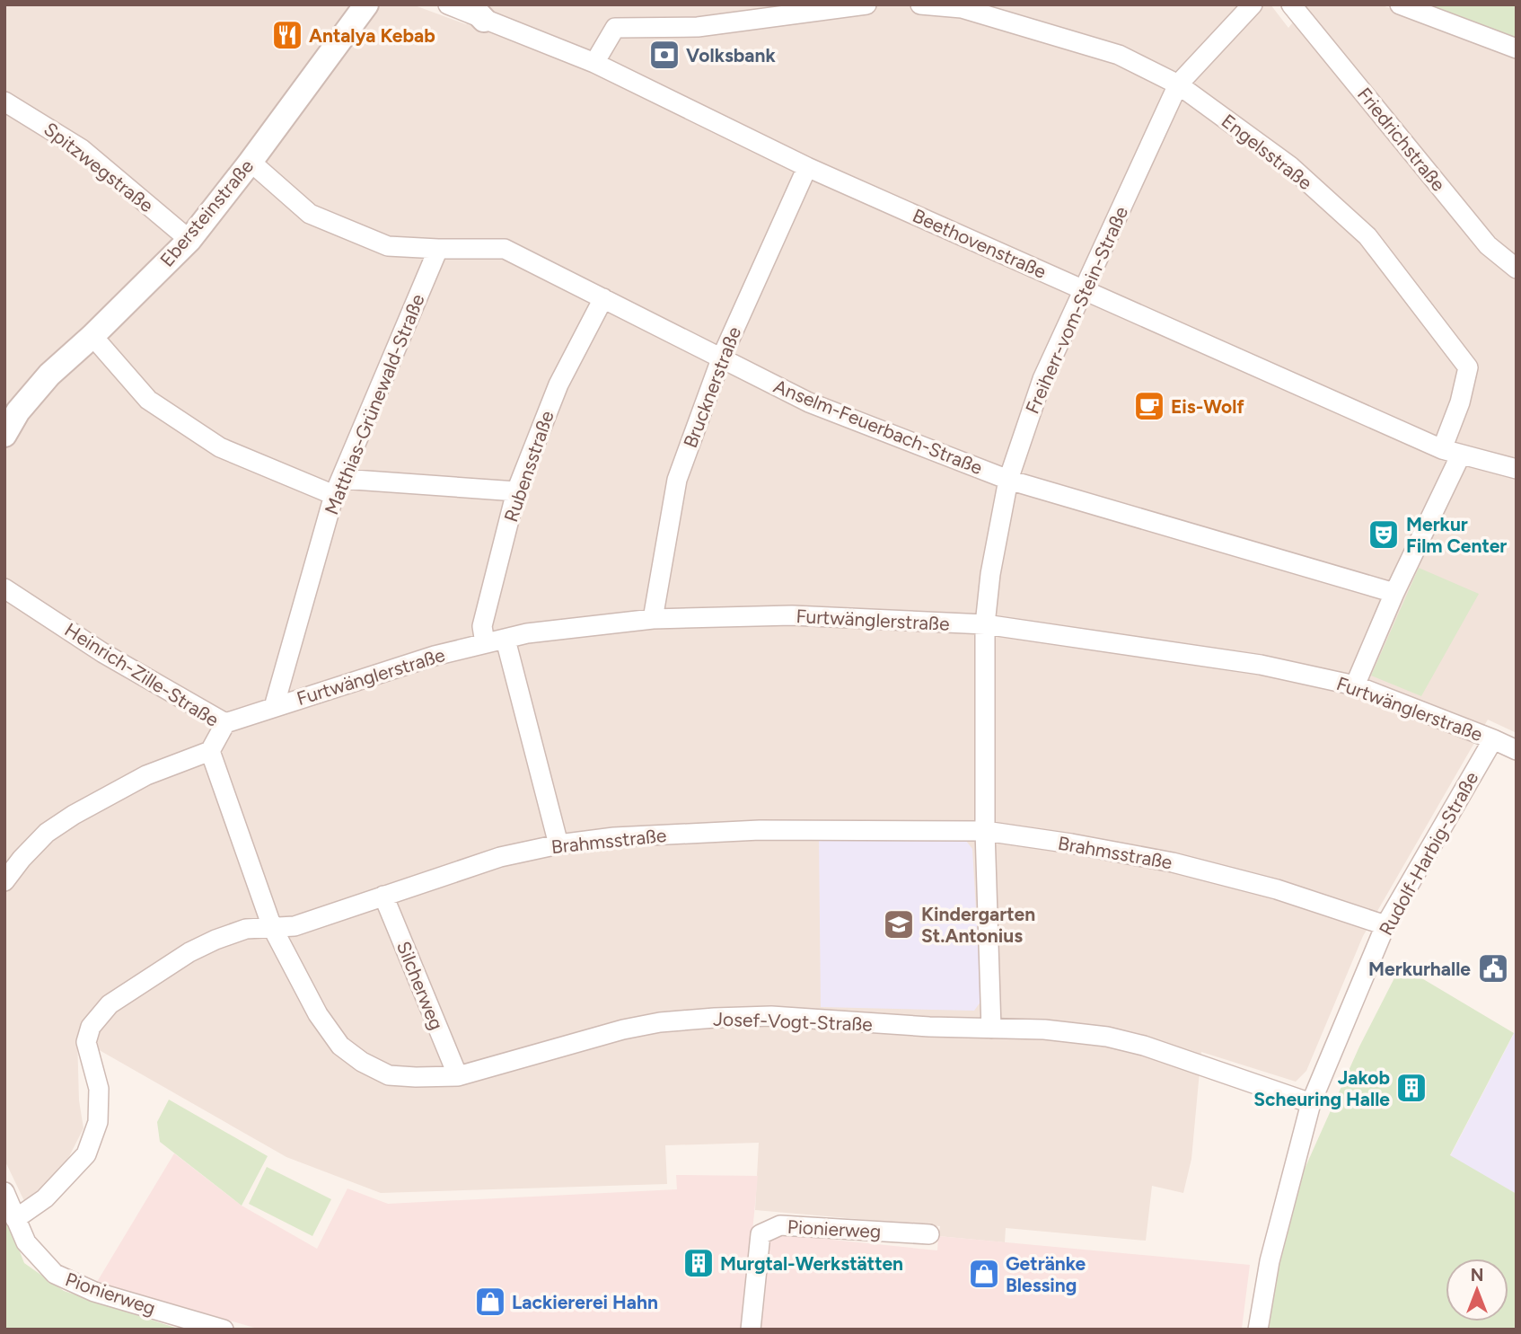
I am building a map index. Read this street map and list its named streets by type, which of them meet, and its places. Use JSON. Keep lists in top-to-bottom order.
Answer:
{
  "streets": {
    "street": [
      "Friedrichstraße",
      "Engelsstraße",
      "Spitzwegstraße",
      "Ebersteinstraße",
      "Beethovenstraße",
      "Freiherr-vom-Stein-Straße",
      "Brucknerstraße",
      "Matthias-Grünewald-Straße",
      "Anselm-Feuerbach-Straße",
      "Rubensstraße",
      "Furtwänglerstraße",
      "Heinrich-Zille-Straße",
      "Brahmsstraße",
      "Rudolf-Harbig-Straße",
      "Silcherweg",
      "Josef-Vogt-Straße",
      "Pionierweg"
    ]
  },
  "crossings": [
    ["Engelsstraße", "Beethovenstraße"],
    ["Engelsstraße", "Freiherr-vom-Stein-Straße"],
    ["Spitzwegstraße", "Ebersteinstraße"],
    ["Ebersteinstraße", "Anselm-Feuerbach-Straße"],
    ["Beethovenstraße", "Freiherr-vom-Stein-Straße"],
    ["Beethovenstraße", "Brucknerstraße"],
    ["Freiherr-vom-Stein-Straße", "Anselm-Feuerbach-Straße"],
    ["Freiherr-vom-Stein-Straße", "Furtwänglerstraße"],
    ["Freiherr-vom-Stein-Straße", "Brahmsstraße"],
    ["Freiherr-vom-Stein-Straße", "Josef-Vogt-Straße"],
    ["Brucknerstraße", "Anselm-Feuerbach-Straße"],
    ["Brucknerstraße", "Furtwänglerstraße"],
    ["Matthias-Grünewald-Straße", "Anselm-Feuerbach-Straße"],
    ["Matthias-Grünewald-Straße", "Furtwänglerstraße"],
    ["Anselm-Feuerbach-Straße", "Rubensstraße"],
    ["Rubensstraße", "Furtwänglerstraße"],
    ["Furtwänglerstraße", "Heinrich-Zille-Straße"],
    ["Furtwänglerstraße", "Rudolf-Harbig-Straße"],
    ["Heinrich-Zille-Straße", "Brahmsstraße"],
    ["Heinrich-Zille-Straße", "Josef-Vogt-Straße"],
    ["Brahmsstraße", "Rudolf-Harbig-Straße"],
    ["Brahmsstraße", "Silcherweg"],
    ["Brahmsstraße", "Josef-Vogt-Straße"],
    ["Brahmsstraße", "Pionierweg"],
    ["Rudolf-Harbig-Straße", "Josef-Vogt-Straße"],
    ["Silcherweg", "Josef-Vogt-Straße"]
  ],
  "places": {
    "restaurant": ["Antalya Kebab"],
    "bank": ["Volksbank"],
    "cafe": ["Eis-Wolf"],
    "theatre": ["Merkur Film Center"],
    "school or university": ["Kindergarten St.Antonius"],
    "public building": ["Merkurhalle"],
    "building": ["Jakob Scheuring Halle", "Murgtal-Werkstätten"],
    "shop": ["Getränke Blessing", "Lackiererei Hahn"]
  },
  "north": "top"
}
